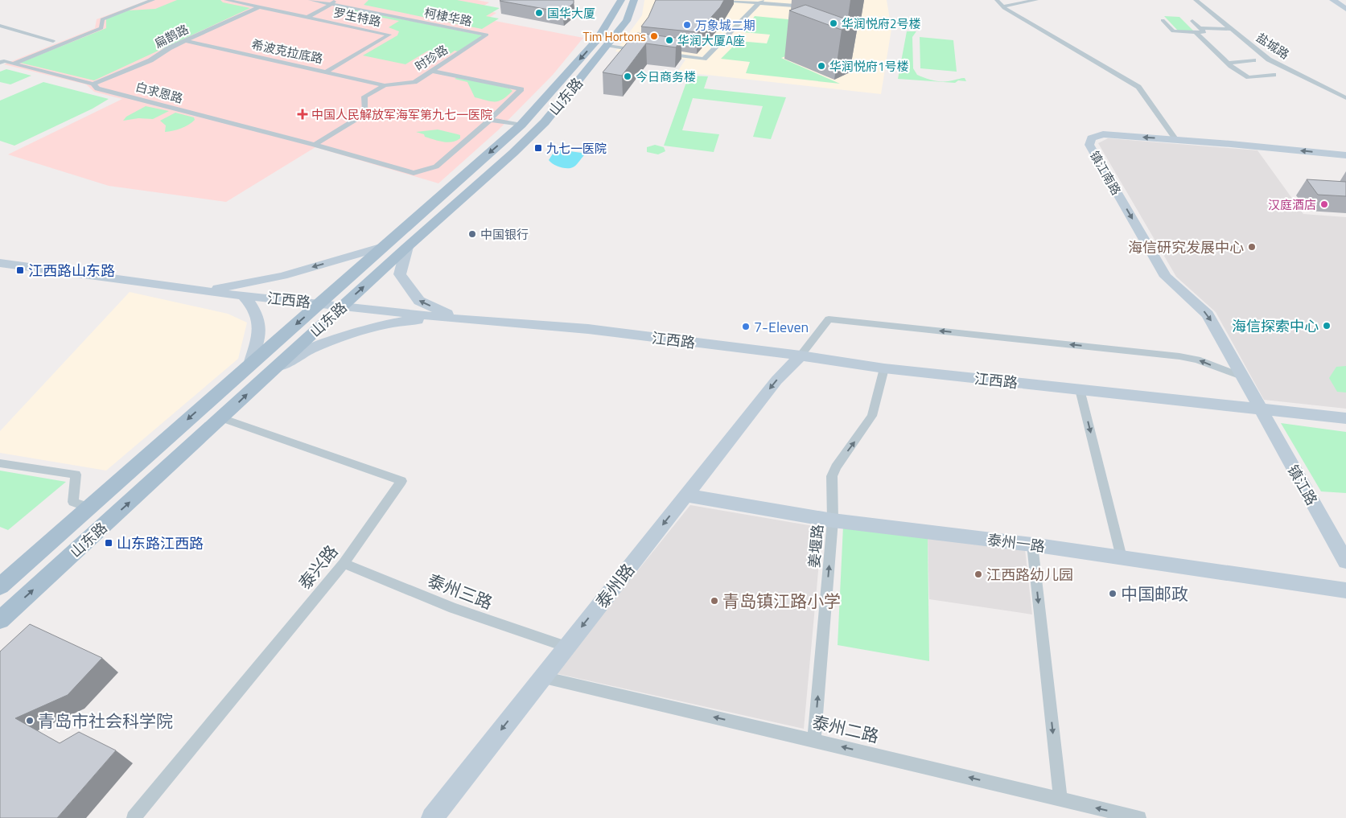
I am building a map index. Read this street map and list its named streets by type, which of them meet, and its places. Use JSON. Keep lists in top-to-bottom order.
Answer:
{
  "streets": {
    "main road": [
      "山东路",
      "镇江南路",
      "江西路",
      "镇江路",
      "泰州一路",
      "泰州路"
    ],
    "street": [
      "罗生特路",
      "柯棣华路",
      "扁鹊路",
      "盐城路",
      "希波克拉底路",
      "时珍路",
      "白求恩路",
      "姜堰路",
      "泰兴路",
      "泰州三路",
      "泰州二路"
    ]
  },
  "crossings": [
    ["罗生特路", "扁鹊路"],
    ["罗生特路", "希波克拉底路"],
    ["柯棣华路", "时珍路"],
    ["扁鹊路", "希波克拉底路"],
    ["扁鹊路", "白求恩路"],
    ["希波克拉底路", "时珍路"],
    ["时珍路", "白求恩路"],
    ["山东路", "江西路"],
    ["山东路", "泰兴路"],
    ["镇江南路", "江西路"],
    ["镇江南路", "镇江路"],
    ["江西路", "镇江路"],
    ["江西路", "姜堰路"],
    ["江西路", "泰州路"],
    ["泰州一路", "姜堰路"],
    ["泰州一路", "泰州路"],
    ["姜堰路", "泰州二路"],
    ["泰兴路", "泰州三路"],
    ["泰州路", "泰州三路"],
    ["泰州路", "泰州二路"]
  ],
  "one_way": ["姜堰路", "泰州路", "泰州二路"],
  "places": {
    "other": [
      "国华大厦",
      "华润悦府2号楼",
      "万象城二期",
      "Tim Hortons",
      "华润大厦A座",
      "华润悦府1号楼",
      "今日商务楼",
      "汉庭酒店",
      "中国银行",
      "海信研究发展中心",
      "海信探索中心",
      "7-Eleven",
      "江西路幼儿园",
      "中国邮政",
      "青岛镇江路小学",
      "青岛市社会科学院"
    ],
    "health": ["中国人民解放军海军第九七一医院"],
    "transit": ["九七一医院", "江西路山东路", "山东路江西路"]
  }
}
